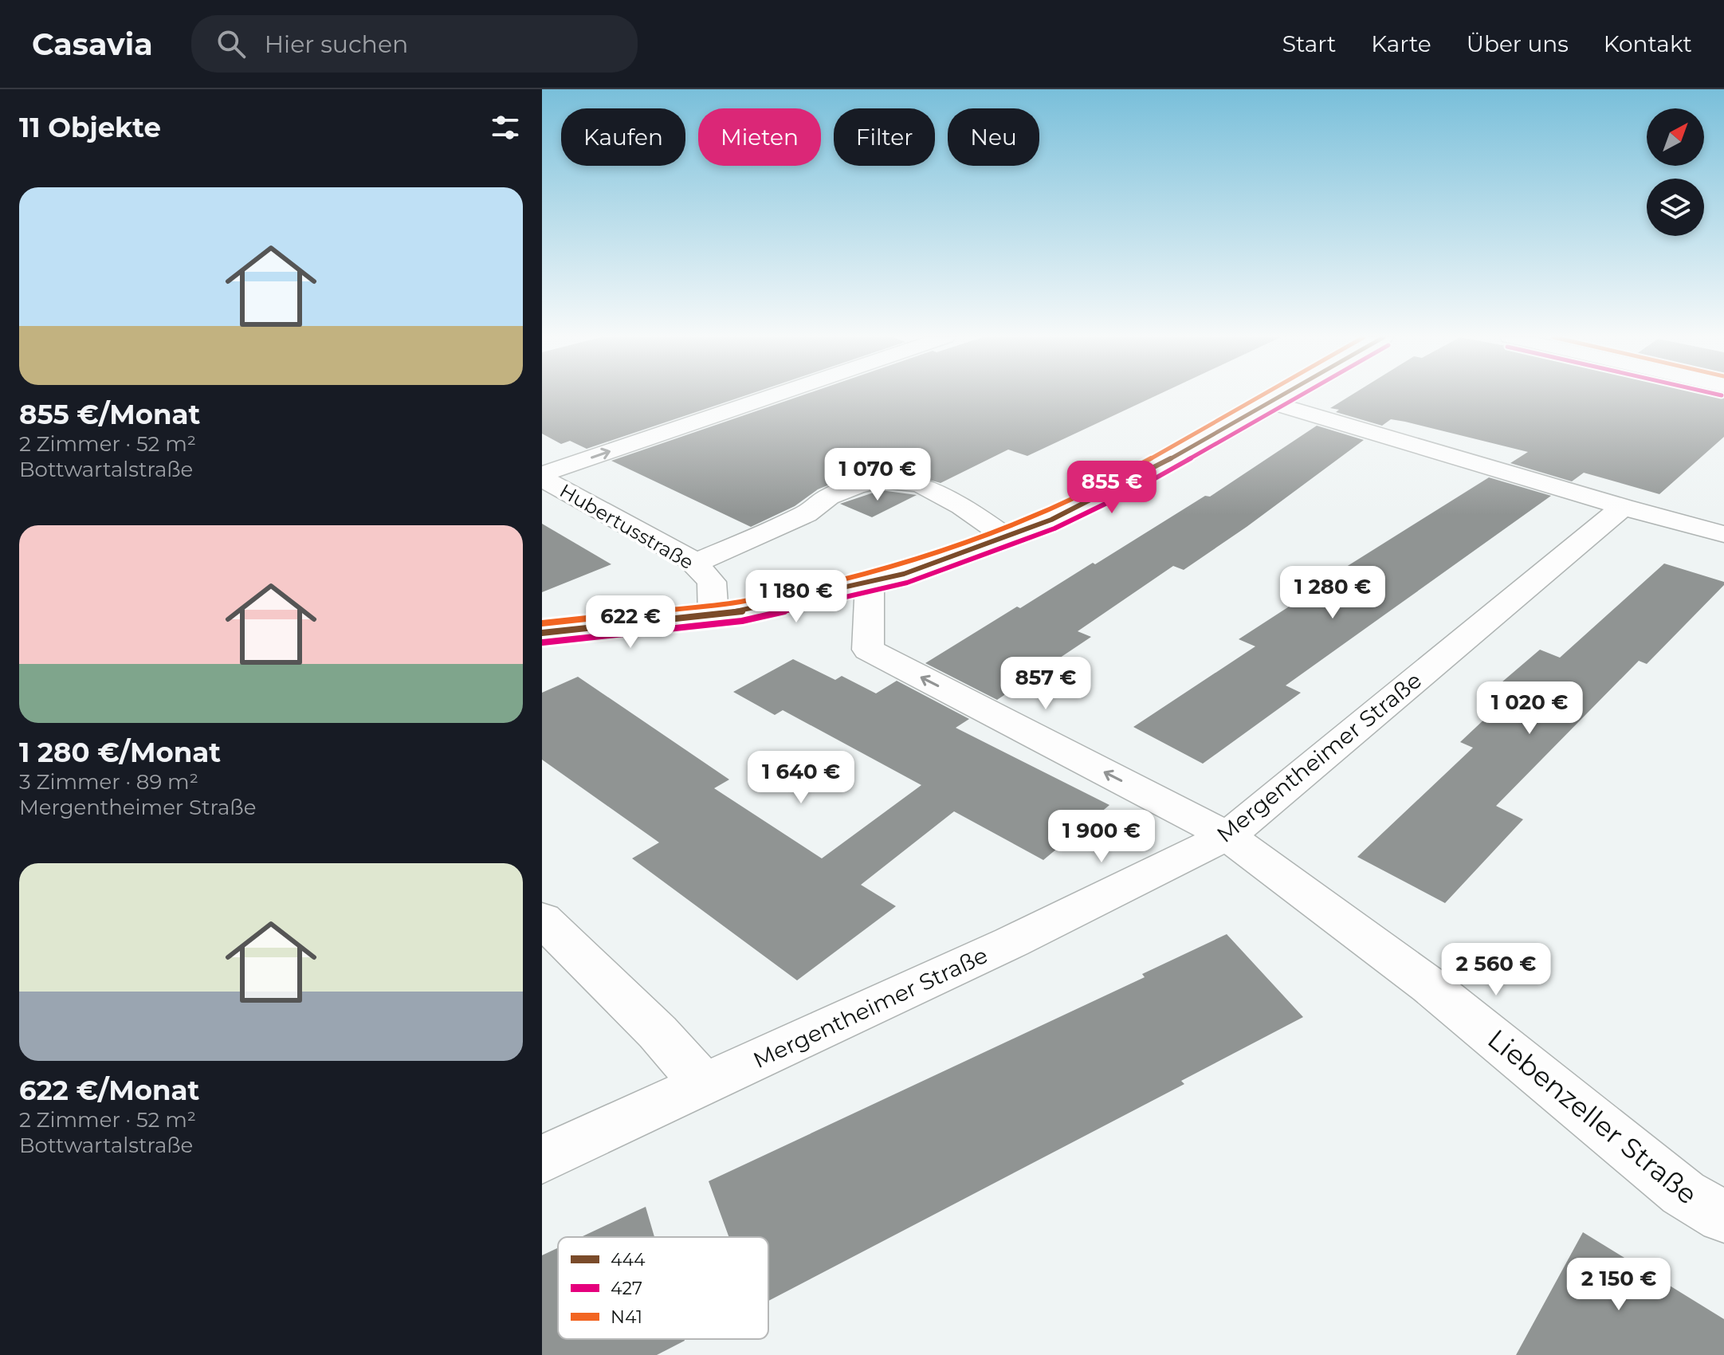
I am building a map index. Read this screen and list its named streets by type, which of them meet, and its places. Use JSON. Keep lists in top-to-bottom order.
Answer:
{
  "streets": {
    "street": ["Hubertusstraße", "Mergentheimer Straße", "Liebenzeller Straße"]
  },
  "crossings": [
    ["Mergentheimer Straße", "Liebenzeller Straße"]
  ],
  "one_way": ["Liebenzeller Straße"],
  "lines": ["transit line 444", "transit line 427", "transit line N41"],
  "legend": ["444", "427", "N41"],
  "north": "top right",
  "page": {
    "header": "Casavia",
    "search": "Hier suchen",
    "nav": [
      "Start",
      "Karte",
      "Über uns",
      "Kontakt"
    ],
    "heading": "11 Objekte",
    "chip": [
      "Kaufen",
      "Mieten",
      "Filter",
      "Neu"
    ],
    "list": [
      {
        "name": "855 €/Monat",
        "note": "2 Zimmer · 52 m² · Bottwartalstraße"
      },
      {
        "name": "1 280 €/Monat",
        "note": "3 Zimmer · 89 m² · Mergentheimer Straße"
      },
      {
        "name": "622 €/Monat",
        "note": "2 Zimmer · 52 m² · Bottwartalstraße"
      }
    ],
    "price": [
      "1 070 €",
      "855 €",
      "1 280 €",
      "1 180 €",
      "622 €",
      "857 €",
      "1 020 €",
      "1 640 €",
      "1 900 €",
      "2 560 €",
      "2 150 €"
    ]
  }
}
